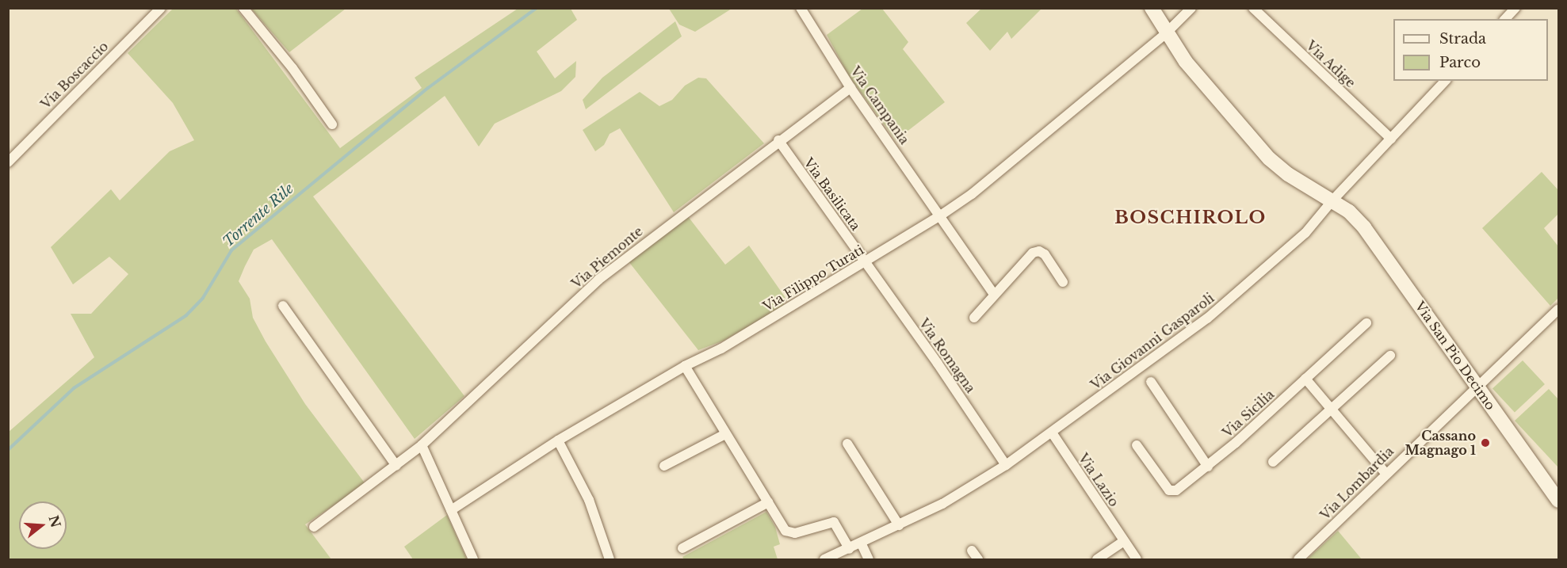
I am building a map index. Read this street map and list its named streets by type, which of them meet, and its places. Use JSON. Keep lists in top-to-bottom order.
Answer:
{
  "streets": {
    "street": [
      "Via Adige",
      "Via Boscaccio",
      "Via Campania",
      "Via Basilicata",
      "Via Piemonte",
      "Via Filippo Turati",
      "Via Giovanni Gasparoli",
      "Via Romagna",
      "Via San Pio Decimo",
      "Via Sicilia",
      "Via Lazio",
      "Via Lombardia"
    ]
  },
  "crossings": [
    ["Via Adige", "Via Giovanni Gasparoli"],
    ["Via Campania", "Via Piemonte"],
    ["Via Campania", "Via Filippo Turati"],
    ["Via Basilicata", "Via Piemonte"],
    ["Via Basilicata", "Via Filippo Turati"],
    ["Via Basilicata", "Via Romagna"],
    ["Via Filippo Turati", "Via Romagna"],
    ["Via Filippo Turati", "Via San Pio Decimo"],
    ["Via Giovanni Gasparoli", "Via Romagna"],
    ["Via Giovanni Gasparoli", "Via San Pio Decimo"],
    ["Via Giovanni Gasparoli", "Via Lazio"],
    ["Via San Pio Decimo", "Via Lombardia"]
  ],
  "districts": ["BOSCHIROLO"],
  "water": ["Torrente Rile"],
  "places": ["Cassano Magnago 1"],
  "legend": ["Strada", "Parco"],
  "north": "right"
}
